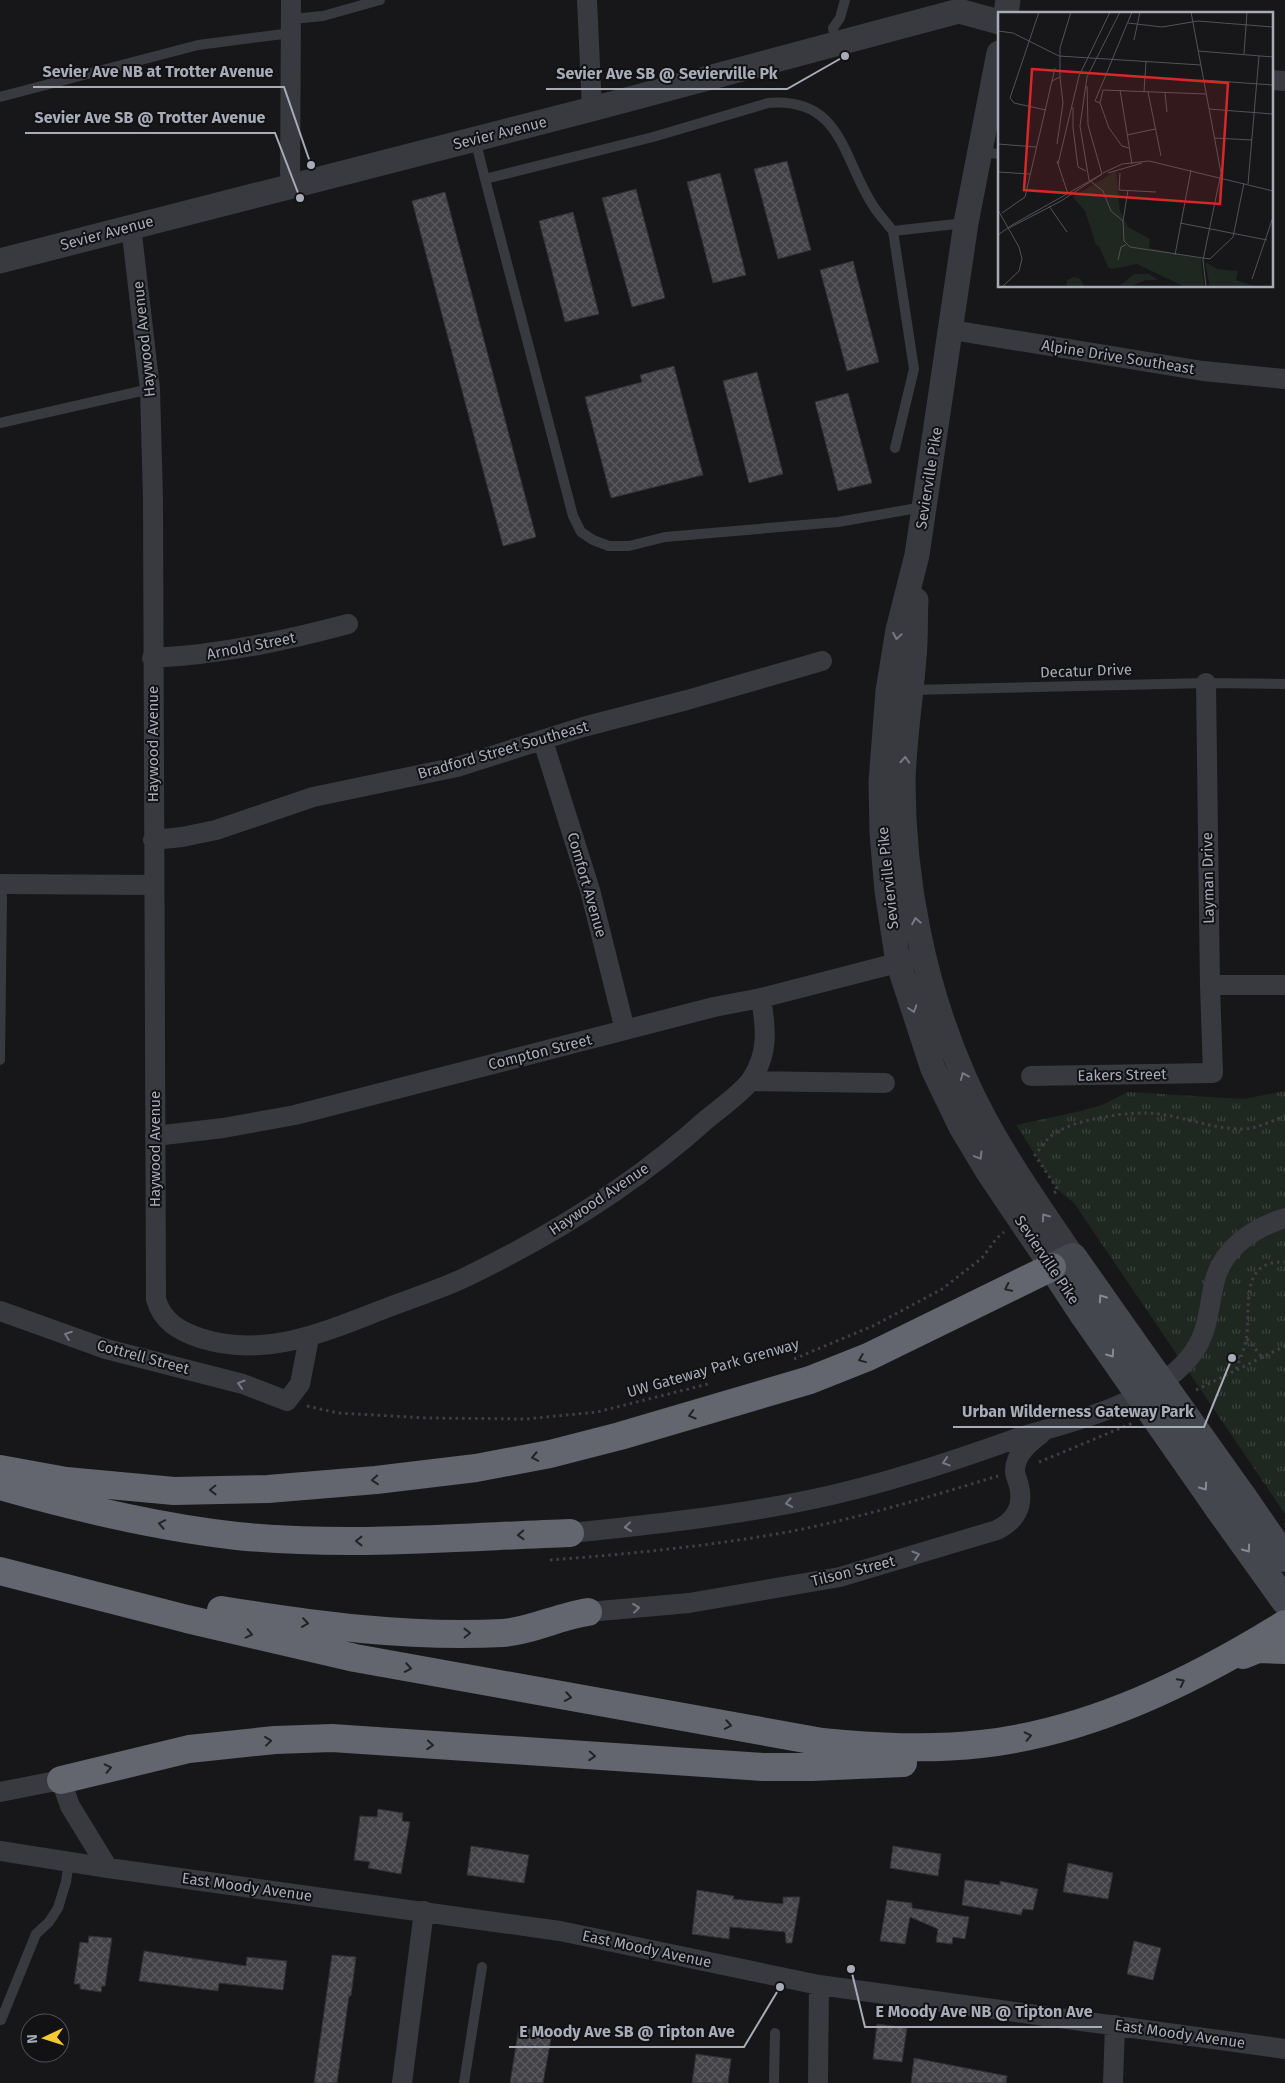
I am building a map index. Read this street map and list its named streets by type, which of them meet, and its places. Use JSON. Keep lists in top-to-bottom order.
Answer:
{
  "streets": {
    "main road": ["Sevierville Pike"],
    "street": [
      "Sevier Avenue",
      "Haywood Avenue",
      "Alpine Drive Southeast",
      "Arnold Street",
      "Bradford Street Southeast",
      "Layman Drive",
      "Comfort Avenue",
      "Compton Street",
      "Eakers Street",
      "Cottrell Street",
      "Tilson Street",
      "East Moody Avenue"
    ],
    "lane": ["Decatur Drive"],
    "path": ["UW Gateway Park Grenway"]
  },
  "crossings": [
    ["Sevier Avenue", "Haywood Avenue"],
    ["Haywood Avenue", "Arnold Street"],
    ["Haywood Avenue", "Bradford Street Southeast"],
    ["Haywood Avenue", "Compton Street"],
    ["Alpine Drive Southeast", "Sevierville Pike"],
    ["Sevierville Pike", "Decatur Drive"],
    ["Sevierville Pike", "Compton Street"],
    ["Sevierville Pike", "UW Gateway Park Grenway"],
    ["Decatur Drive", "Layman Drive"],
    ["Bradford Street Southeast", "Comfort Avenue"],
    ["Layman Drive", "Eakers Street"],
    ["Comfort Avenue", "Compton Street"],
    ["Cottrell Street", "UW Gateway Park Grenway"]
  ],
  "one_way": ["Cottrell Street"],
  "places": [
    "Sevier Ave SB @ Sevierville Pk",
    "Sevier Ave NB at Trotter Avenue",
    "Sevier Ave SB @ Trotter Avenue",
    "Urban Wilderness Gateway Park",
    "E Moody Ave NB @ Tipton Ave",
    "E Moody Ave SB @ Tipton Ave"
  ],
  "north": "left"
}
